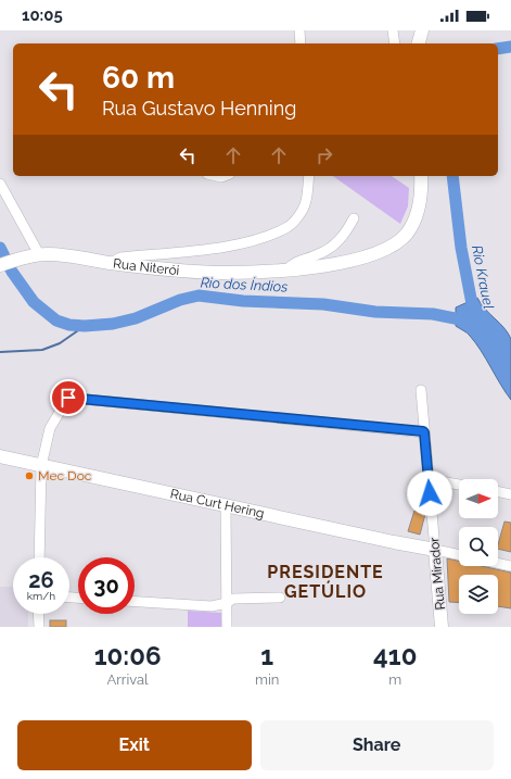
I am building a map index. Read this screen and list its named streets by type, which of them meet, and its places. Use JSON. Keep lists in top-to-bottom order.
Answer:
{
  "streets": {
    "main road": ["Rua Niterói", "Rua Curt Hering", "Rua Mirador"]
  },
  "crossings": [
    ["Rua Curt Hering", "Rua Mirador"]
  ],
  "districts": ["PRESIDENTE GETÚLIO"],
  "water": ["Rio Krauel", "Rio dos Índios"],
  "places": ["Mec Doc"],
  "north": "right",
  "page": {
    "status": "10:05",
    "turn": ["60 m", "Rua Gustavo Henning"],
    "speed": "26 km/h",
    "limit": "30",
    "eta": [
      "10:06",
      "Arrival",
      "1",
      "min",
      "410",
      "m"
    ],
    "buttons": ["Exit", "Share"]
  }
}
